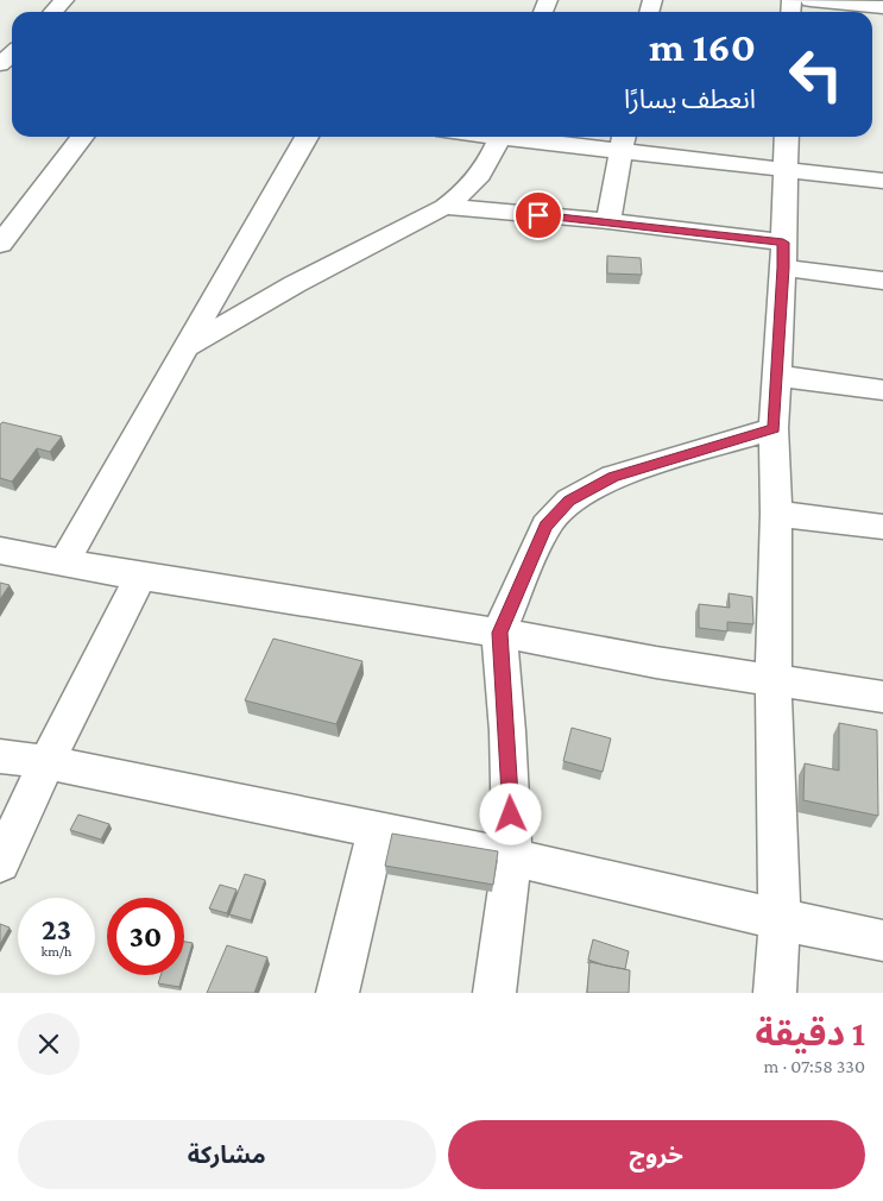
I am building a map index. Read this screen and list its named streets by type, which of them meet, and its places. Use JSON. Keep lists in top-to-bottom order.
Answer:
{
  "page": {
    "turn": ["160 m", "انعطف يسارًا"],
    "speed": "23 km/h",
    "limit": "30",
    "heading": ["1 دقيقة", "330 m · 07:58"],
    "buttons": ["خروج", "مشاركة"]
  }
}
